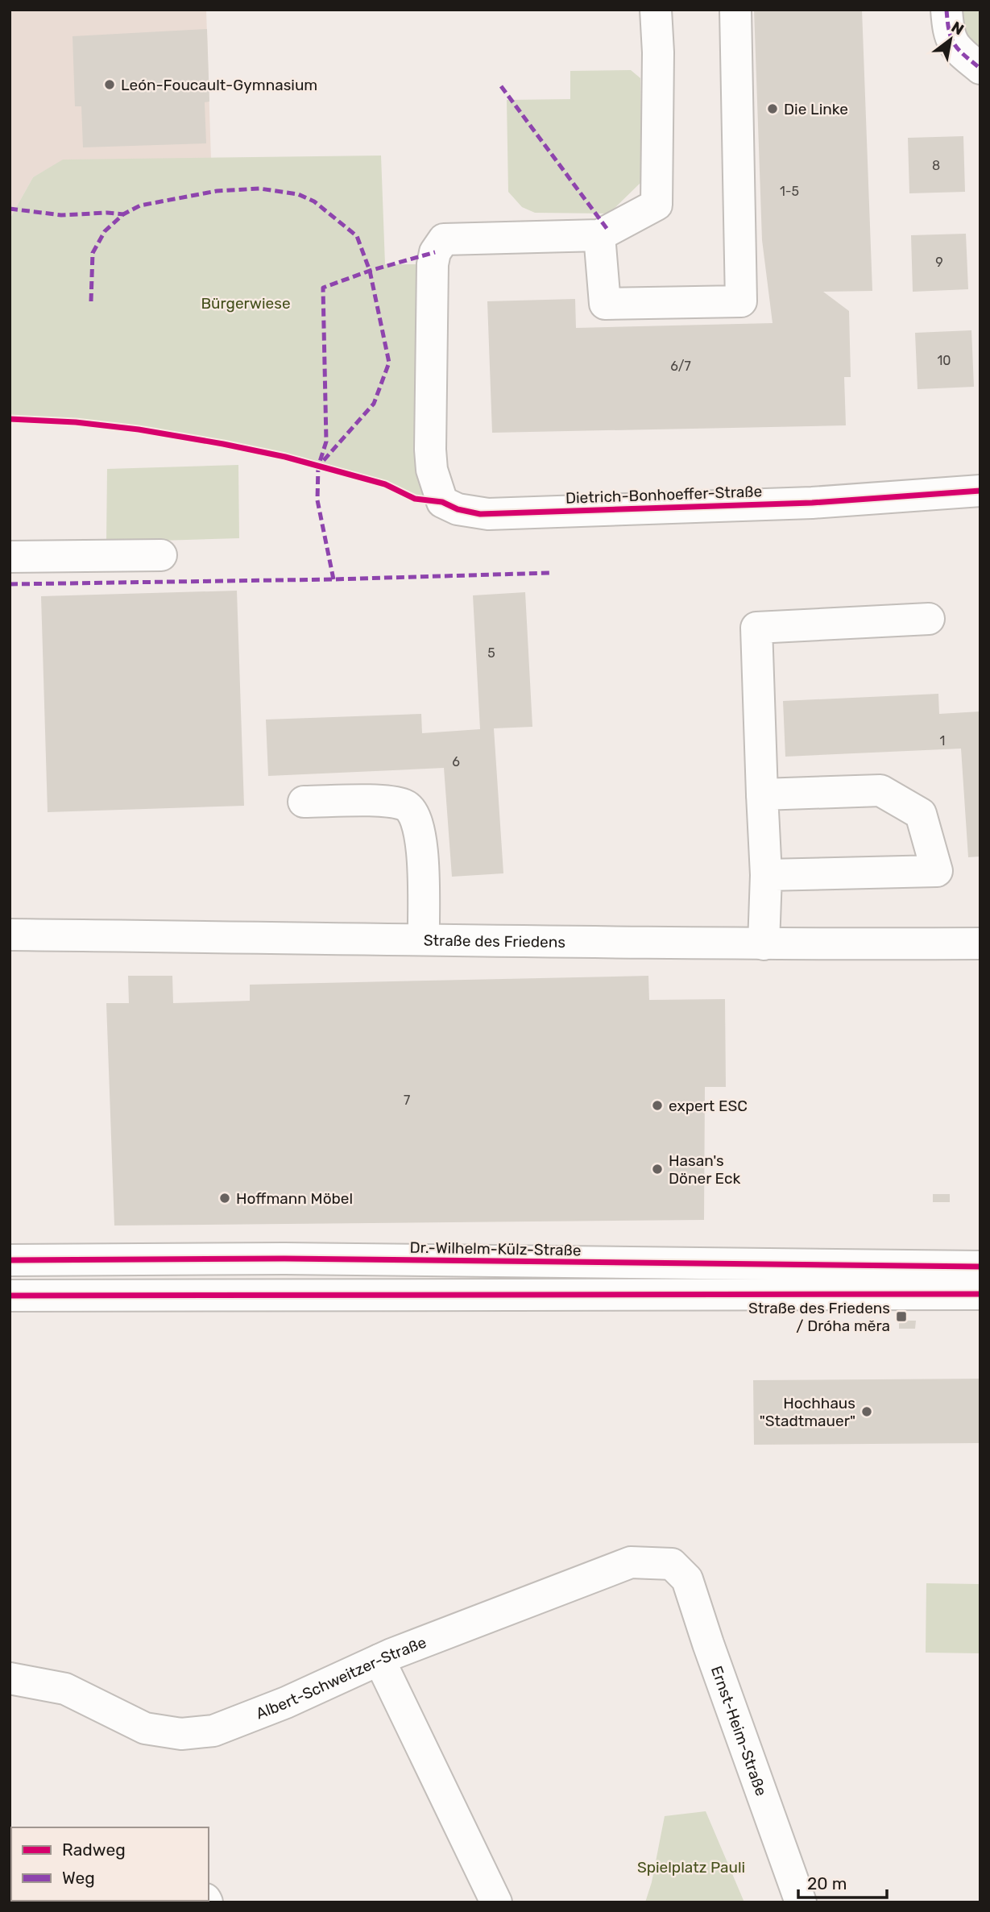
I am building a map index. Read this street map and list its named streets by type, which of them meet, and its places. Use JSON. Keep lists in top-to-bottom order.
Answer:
{
  "streets": {
    "street": [
      "Dietrich-Bonhoeffer-Straße",
      "Straße des Friedens",
      "Dr.-Wilhelm-Külz-Straße",
      "Albert-Schweitzer-Straße",
      "Ernst-Heim-Straße"
    ]
  },
  "crossings": [
    ["Albert-Schweitzer-Straße", "Ernst-Heim-Straße"]
  ],
  "parks": ["Bürgerwiese", "Spielplatz Pauli"],
  "places": {
    "other": [
      "León-Foucault-Gymnasium",
      "Die Linke",
      "expert ESC",
      "Hasan's Döner Eck",
      "Hoffmann Möbel",
      "Hochhaus \"Stadtmauer\""
    ],
    "transit": ["Straße des Friedens / Dróha měra"]
  },
  "house_numbers": [
    "8",
    "1-5",
    "9",
    "10",
    "6/7",
    "5",
    "1",
    "6",
    "7"
  ],
  "legend": ["Radweg", "Weg"],
  "scale_bar": "20 m",
  "north": "top right"
}
